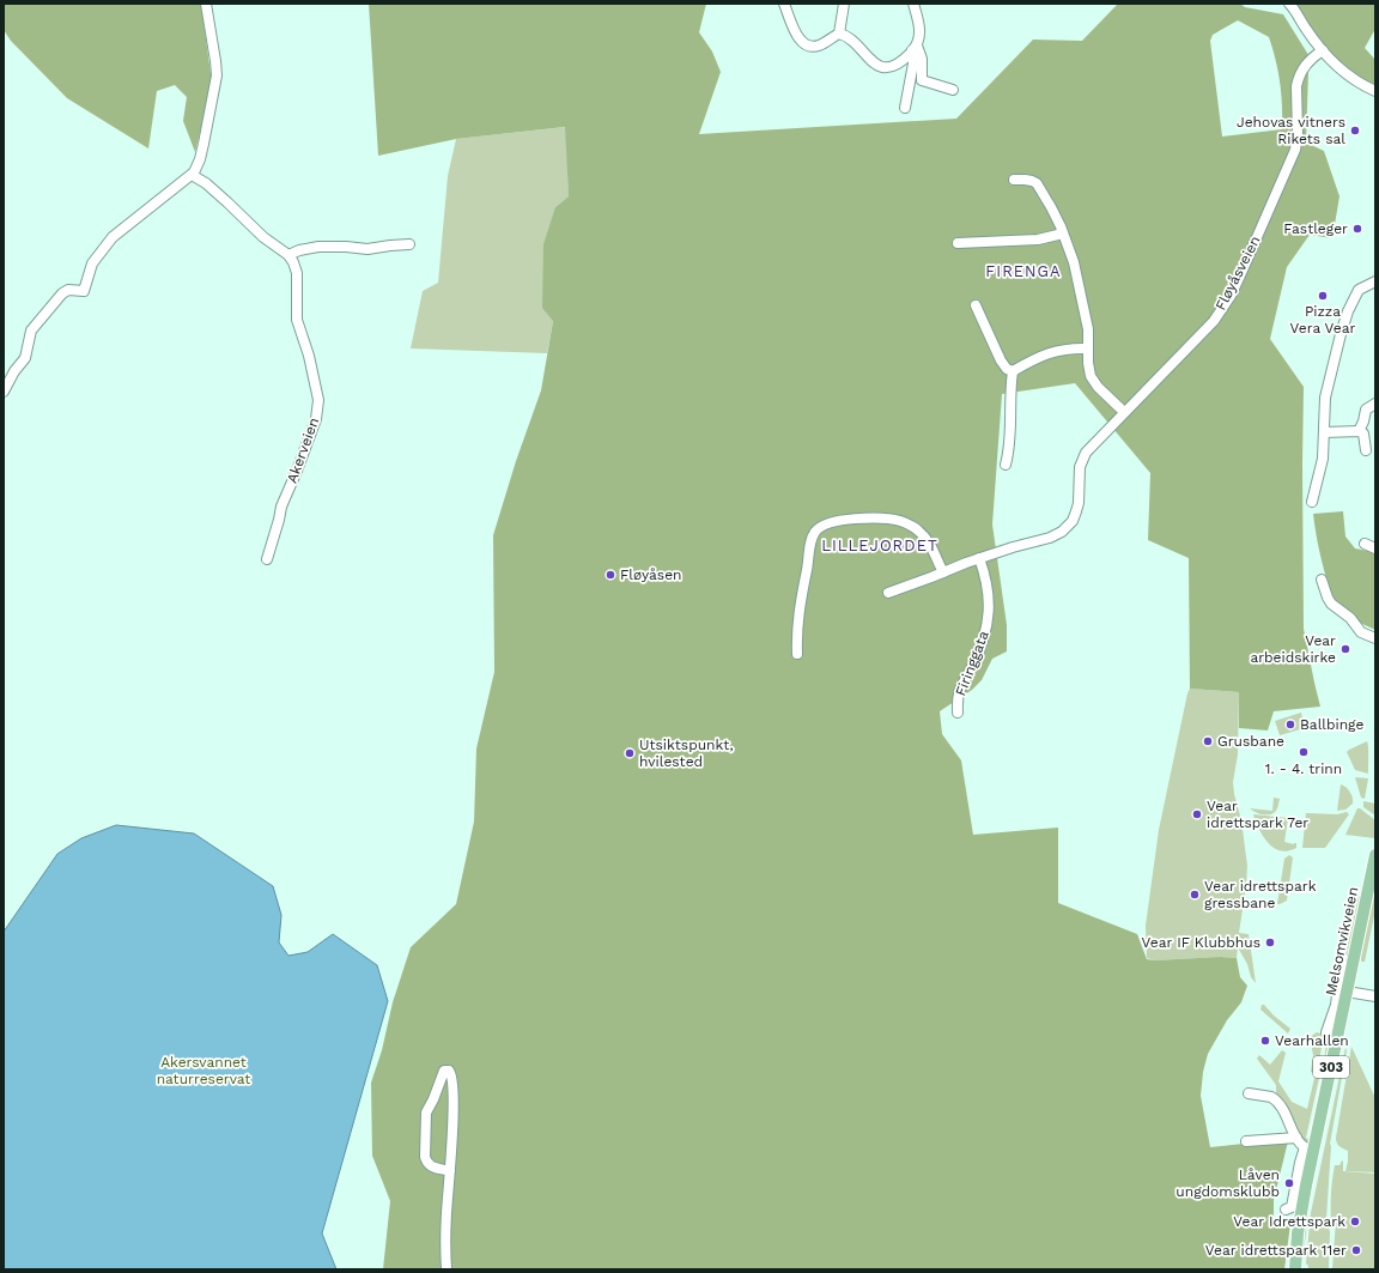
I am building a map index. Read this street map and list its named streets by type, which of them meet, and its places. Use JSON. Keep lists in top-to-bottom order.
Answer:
{
  "streets": {
    "main road": ["Melsomvikveien", "303"],
    "street": ["Fløyåsveien", "Akerveien", "Firinggata"]
  },
  "crossings": [
    ["Fløyåsveien", "Firinggata"]
  ],
  "districts": ["FIRENGA", "LILLEJORDET"],
  "parks": ["Akersvannet naturreservat"],
  "places": [
    "Jehovas vitners Rikets sal",
    "Fastleger",
    "Pizza Vera Vear",
    "Fløyåsen",
    "Vear arbeidskirke",
    "Ballbinge",
    "Grusbane",
    "1. - 4. trinn",
    "Utsiktspunkt, hvilested",
    "Vear idrettspark 7er",
    "Vear idrettspark gressbane",
    "Vear IF Klubbhus",
    "Vearhallen",
    "Låven ungdomsklubb",
    "Vear Idrettspark",
    "Vear idrettspark 11er"
  ]
}
